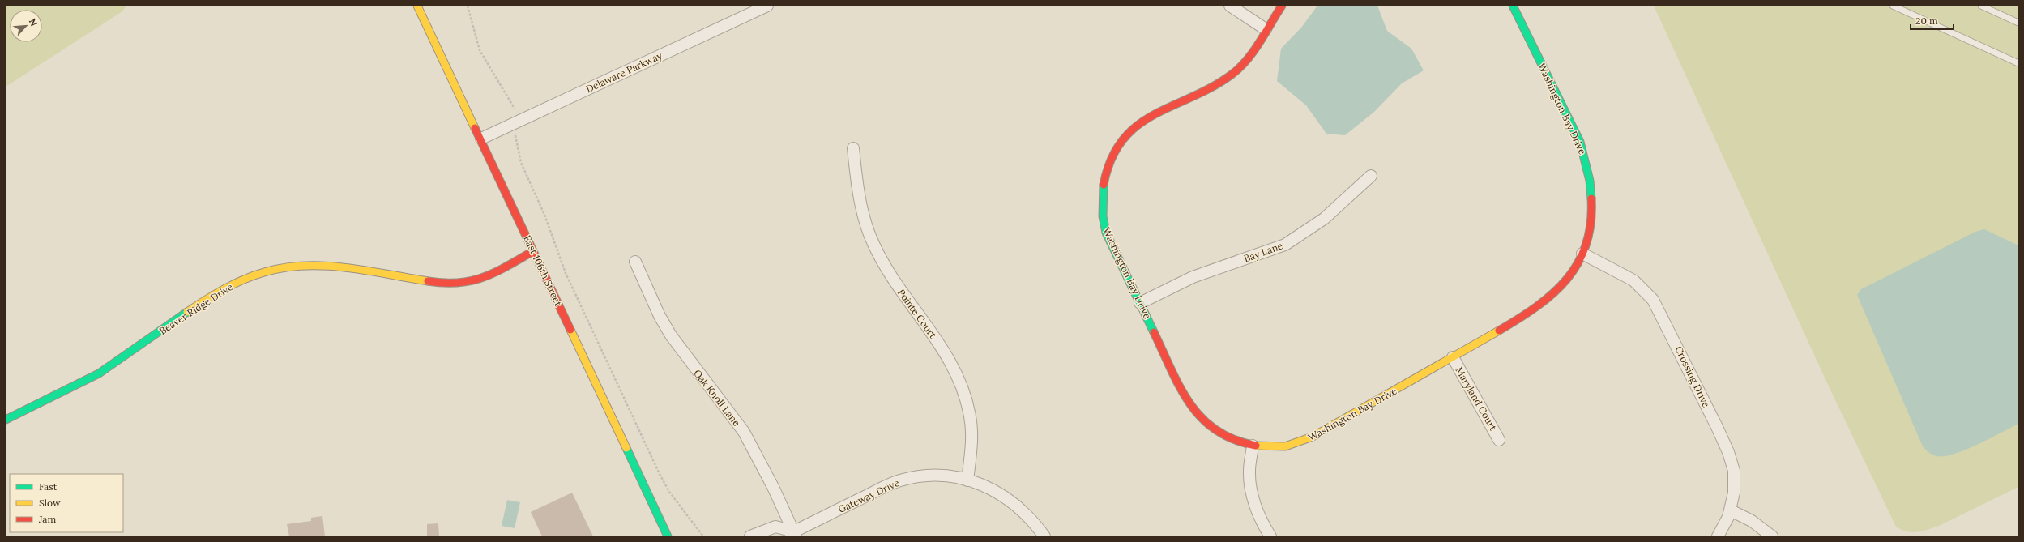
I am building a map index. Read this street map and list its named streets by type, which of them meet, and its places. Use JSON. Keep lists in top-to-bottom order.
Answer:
{
  "streets": {
    "street": [
      "Delaware Parkway",
      "Washington Bay Drive",
      "Bay Lane",
      "East 106th Street",
      "Beaver Ridge Drive",
      "Pointe Court",
      "Crossing Drive",
      "Oak Knoll Lane",
      "Maryland Court",
      "Gateway Drive"
    ]
  },
  "crossings": [
    ["Delaware Parkway", "East 106th Street"],
    ["Washington Bay Drive", "Bay Lane"],
    ["Washington Bay Drive", "Crossing Drive"],
    ["Washington Bay Drive", "Maryland Court"],
    ["East 106th Street", "Beaver Ridge Drive"],
    ["Pointe Court", "Gateway Drive"],
    ["Oak Knoll Lane", "Gateway Drive"]
  ],
  "legend": ["Fast", "Slow", "Jam"],
  "scale_bar": "20 m",
  "north": "top right"
}
